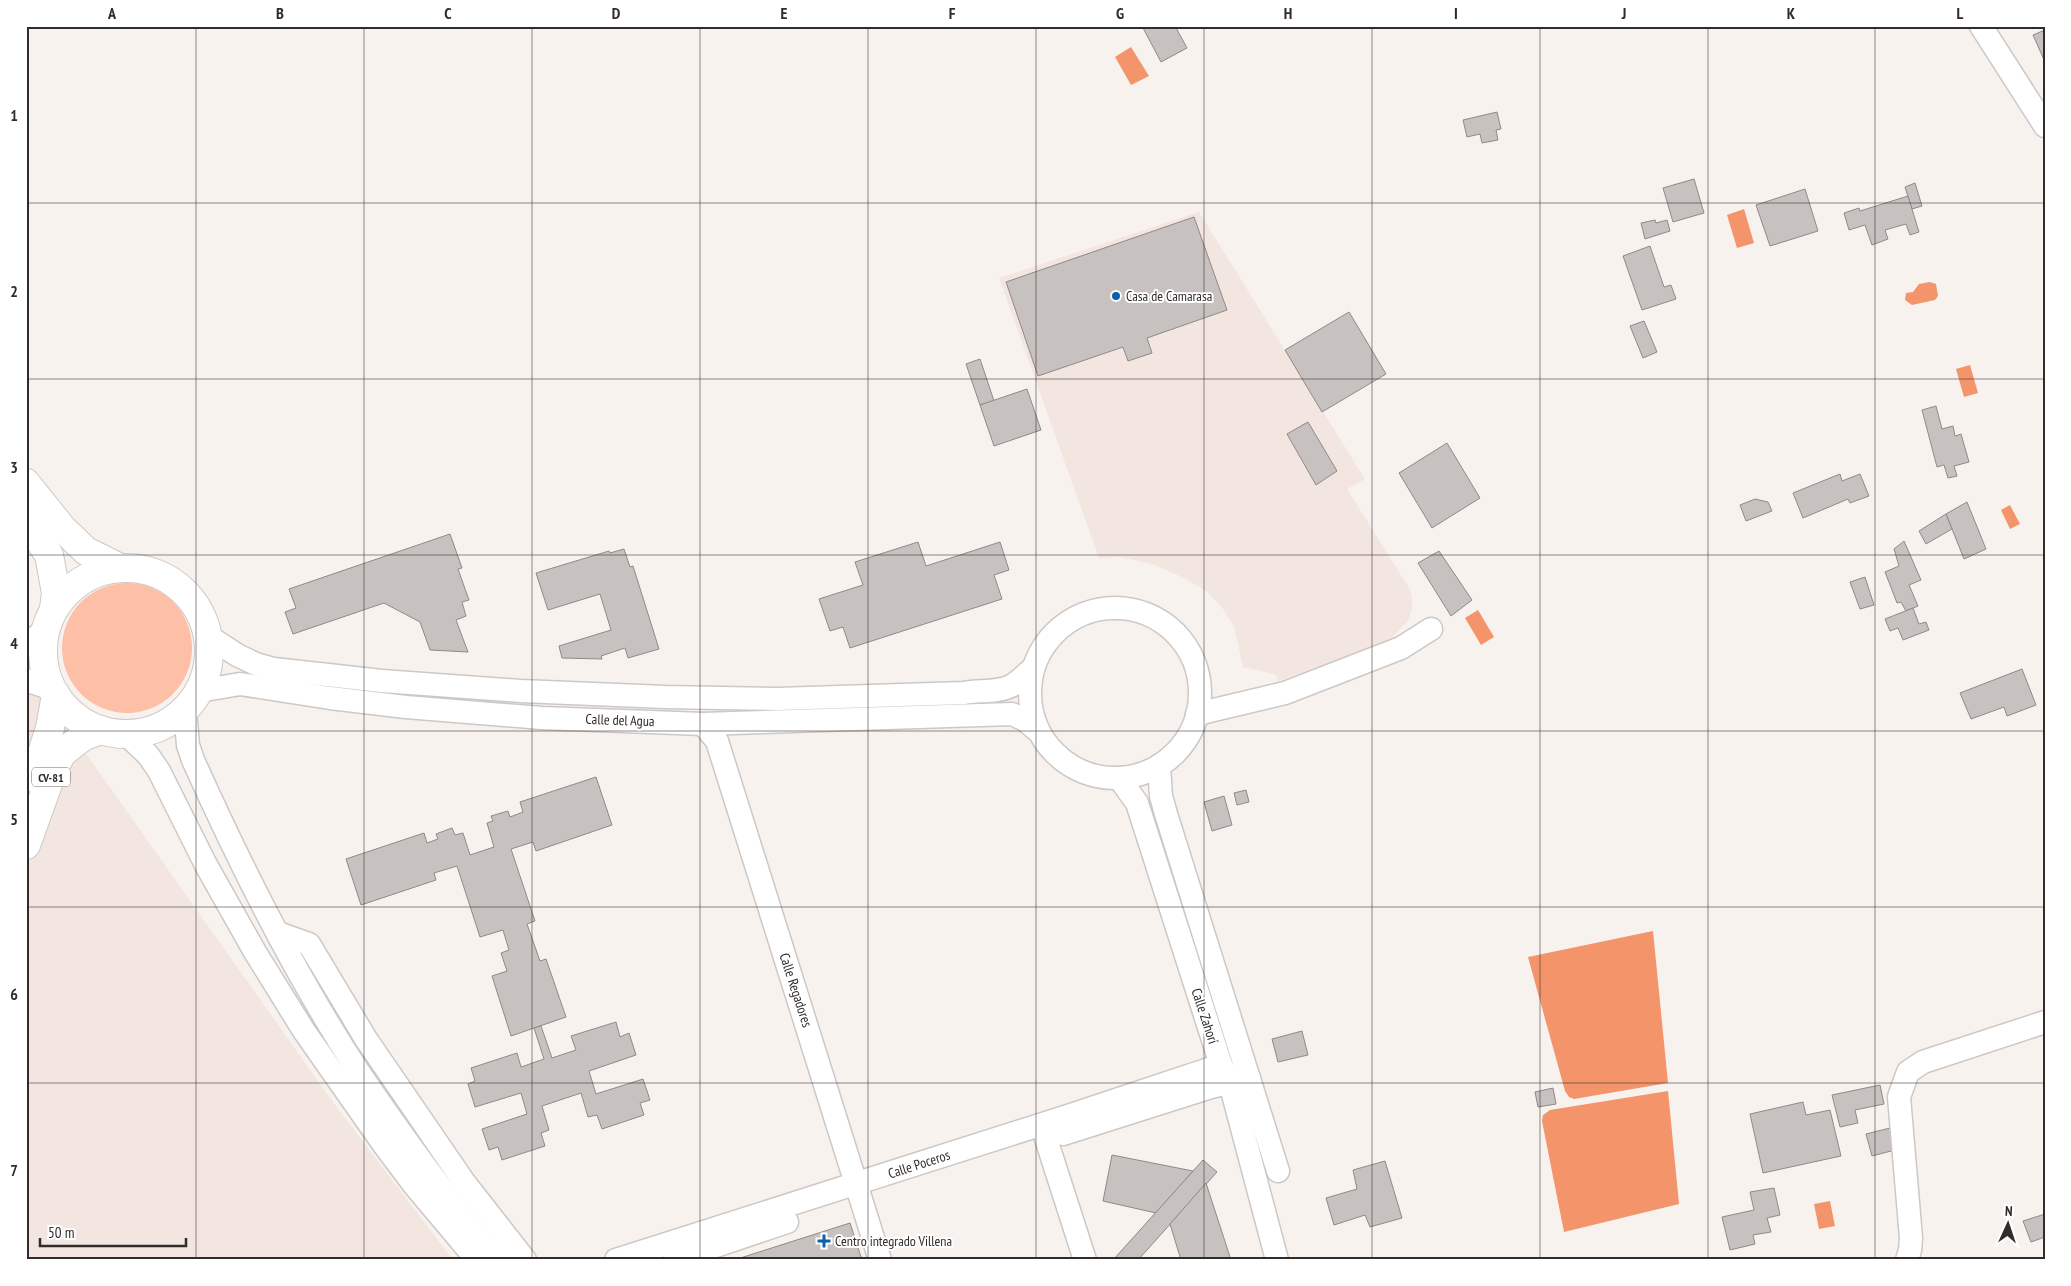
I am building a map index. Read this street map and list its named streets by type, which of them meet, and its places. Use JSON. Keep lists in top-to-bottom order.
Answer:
{
  "streets": {
    "main road": ["CV-81"],
    "street": [
      "Calle del Agua",
      "Calle Regadores",
      "Calle Zahorí",
      "Calle Poceros"
    ]
  },
  "crossings": [
    ["Calle del Agua", "CV-81"],
    ["Calle del Agua", "Calle Regadores"],
    ["Calle del Agua", "Calle Zahorí"],
    ["Calle Regadores", "Calle Poceros"],
    ["Calle Zahorí", "Calle Poceros"]
  ],
  "places": {
    "other": ["Casa de Camarasa"],
    "health": ["Centro integrado Villena"]
  },
  "scale_bar": "50 m",
  "north": "top",
  "grid": {
    "columns": [
      "A",
      "B",
      "C",
      "D",
      "E",
      "F",
      "G",
      "H",
      "I",
      "J",
      "K",
      "L"
    ],
    "rows": [
      "1",
      "2",
      "3",
      "4",
      "5",
      "6",
      "7"
    ]
  }
}
